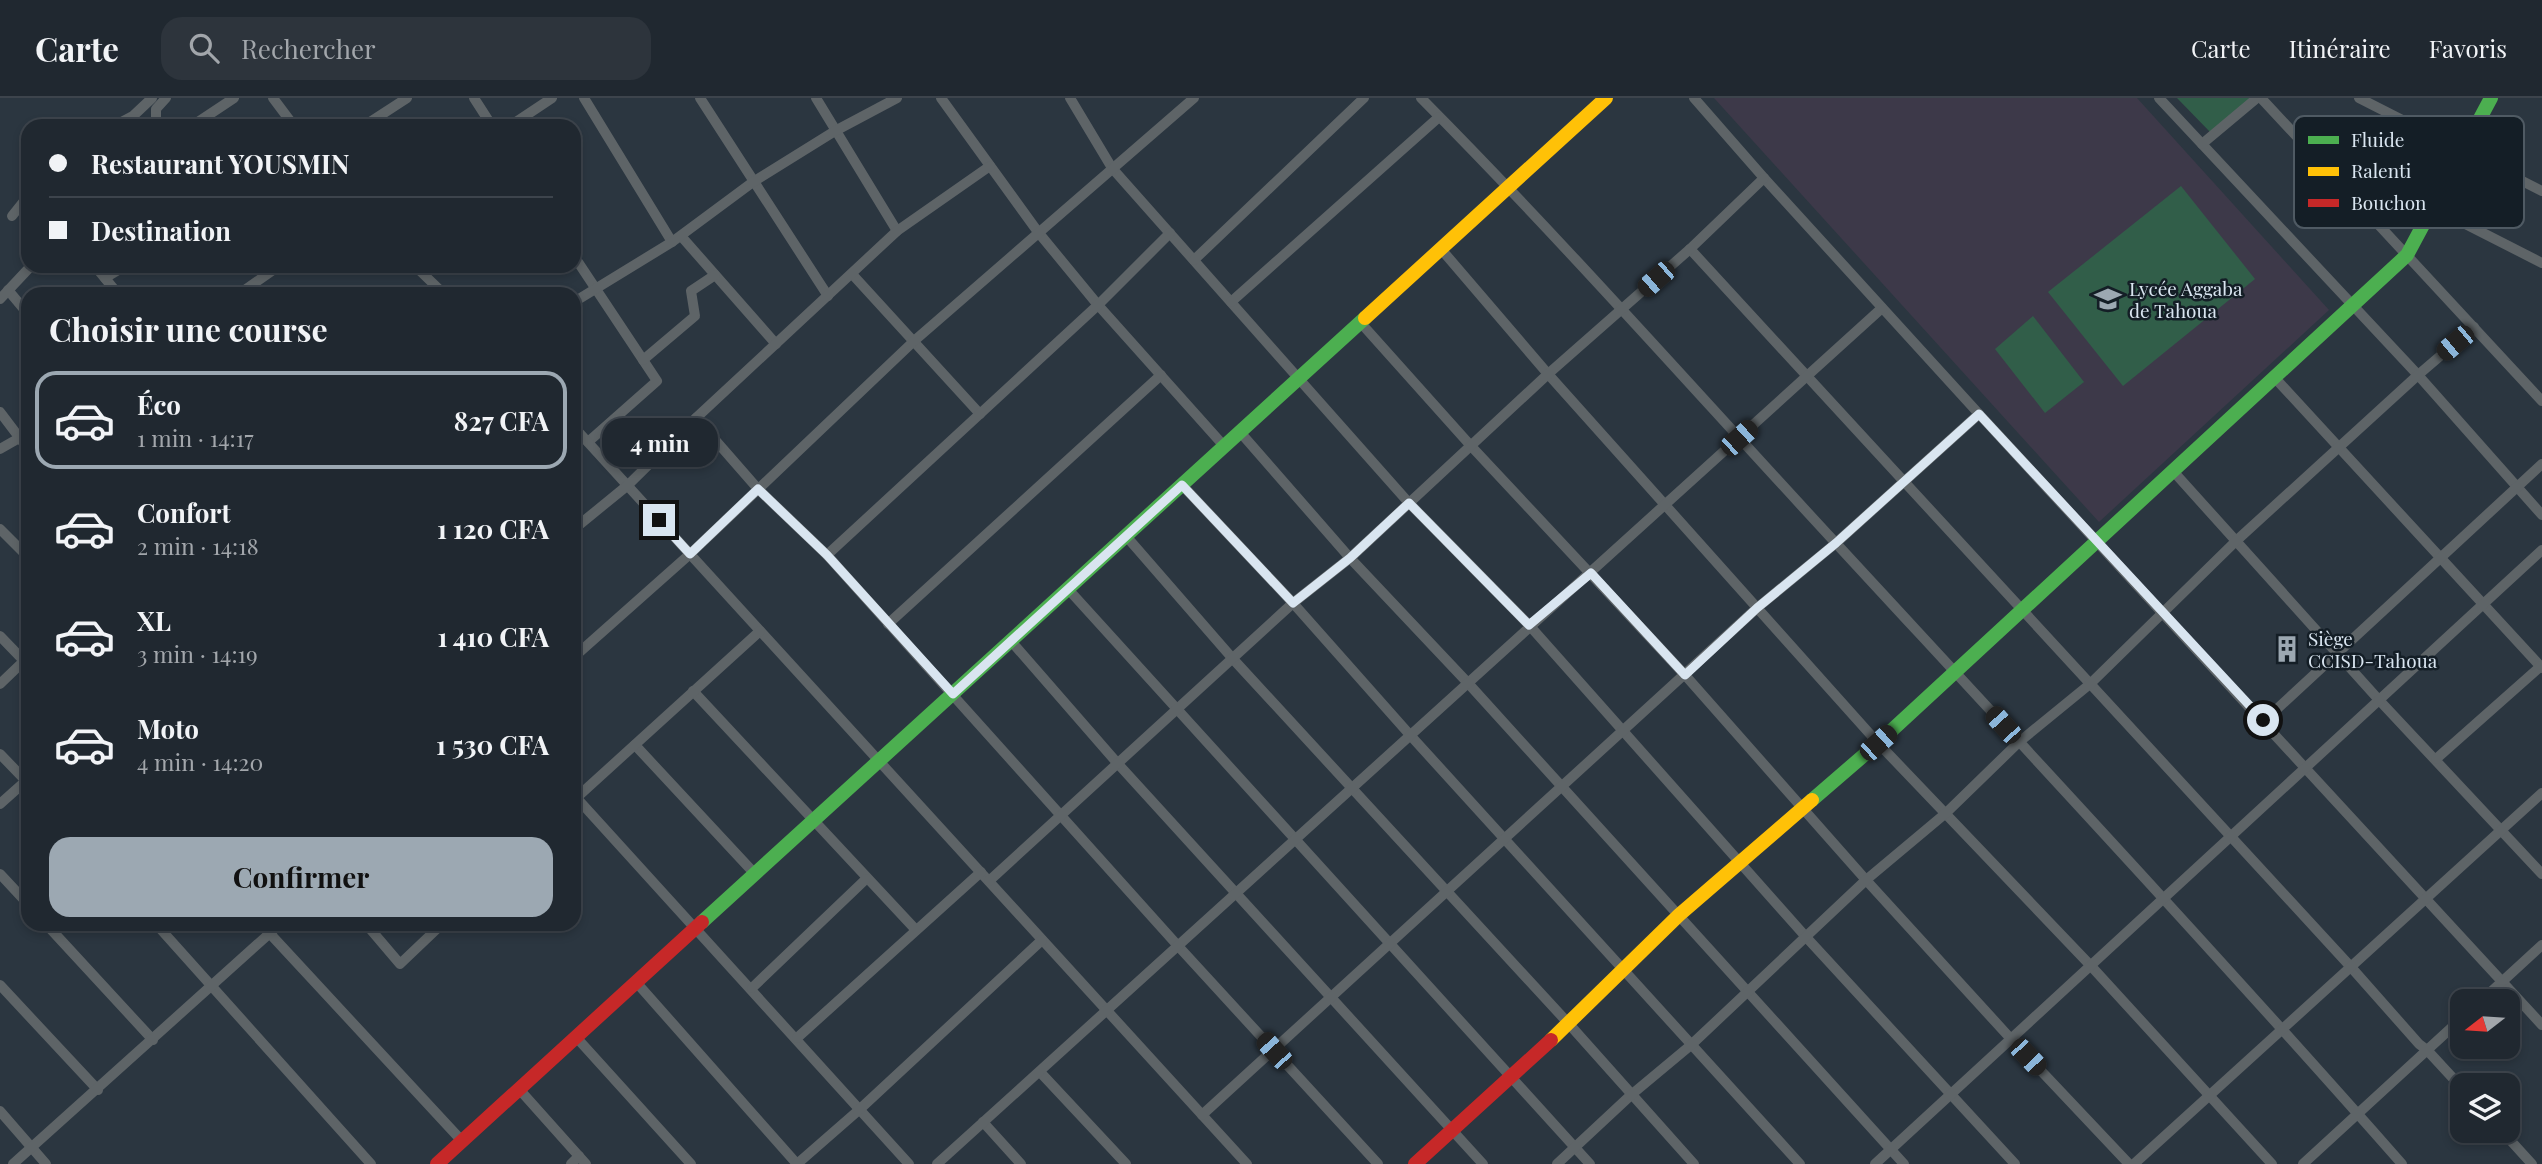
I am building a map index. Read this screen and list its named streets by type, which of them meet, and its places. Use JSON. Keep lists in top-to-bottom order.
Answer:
{
  "places": {
    "school or university": ["Lycée Aggaba de Tahoua"],
    "building": ["Siège CCISD-Tahoua"]
  },
  "legend": ["Fluide", "Ralenti", "Bouchon"],
  "north": "left",
  "page": {
    "header": "Carte",
    "search": "Rechercher",
    "nav": ["Carte", "Itinéraire", "Favoris"],
    "banner": ["Restaurant YOUSMIN", "Destination"],
    "heading": "Choisir une course",
    "list": [
      {
        "name": "Éco",
        "note": "1 min · 14:17",
        "value": "827 CFA"
      },
      {
        "name": "Confort",
        "note": "2 min · 14:18",
        "value": "1 120 CFA"
      },
      {
        "name": "XL",
        "note": "3 min · 14:19",
        "value": "1 410 CFA"
      },
      {
        "name": "Moto",
        "note": "4 min · 14:20",
        "value": "1 530 CFA"
      }
    ],
    "bubble": "4 min",
    "buttons": "Confirmer"
  }
}
